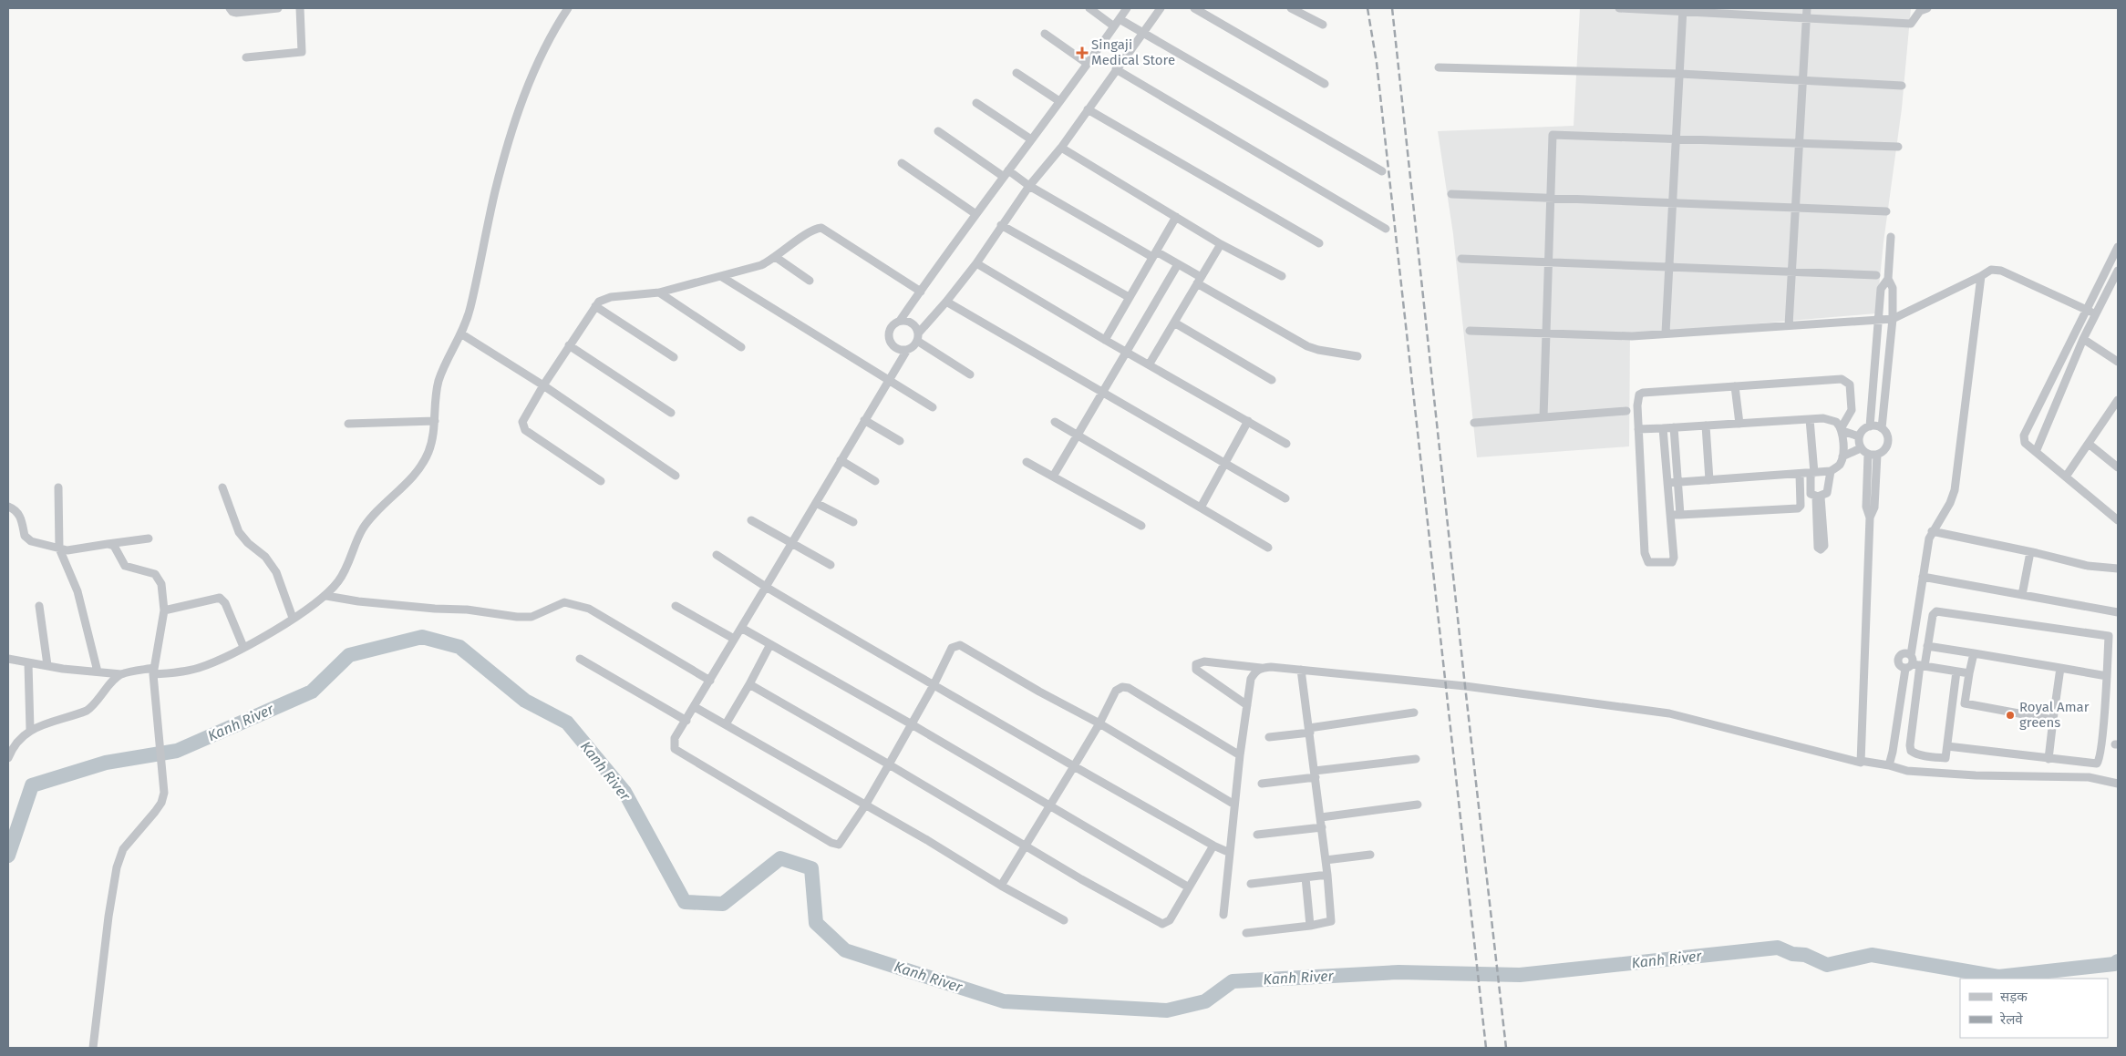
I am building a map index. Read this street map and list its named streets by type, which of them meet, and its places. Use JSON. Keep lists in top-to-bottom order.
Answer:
{
  "water": ["Kanh River"],
  "places": {
    "health": ["Singaji Medical Store"],
    "other": ["Royal Amar greens"]
  },
  "legend": ["सड़क", "रेलवे"]
}
